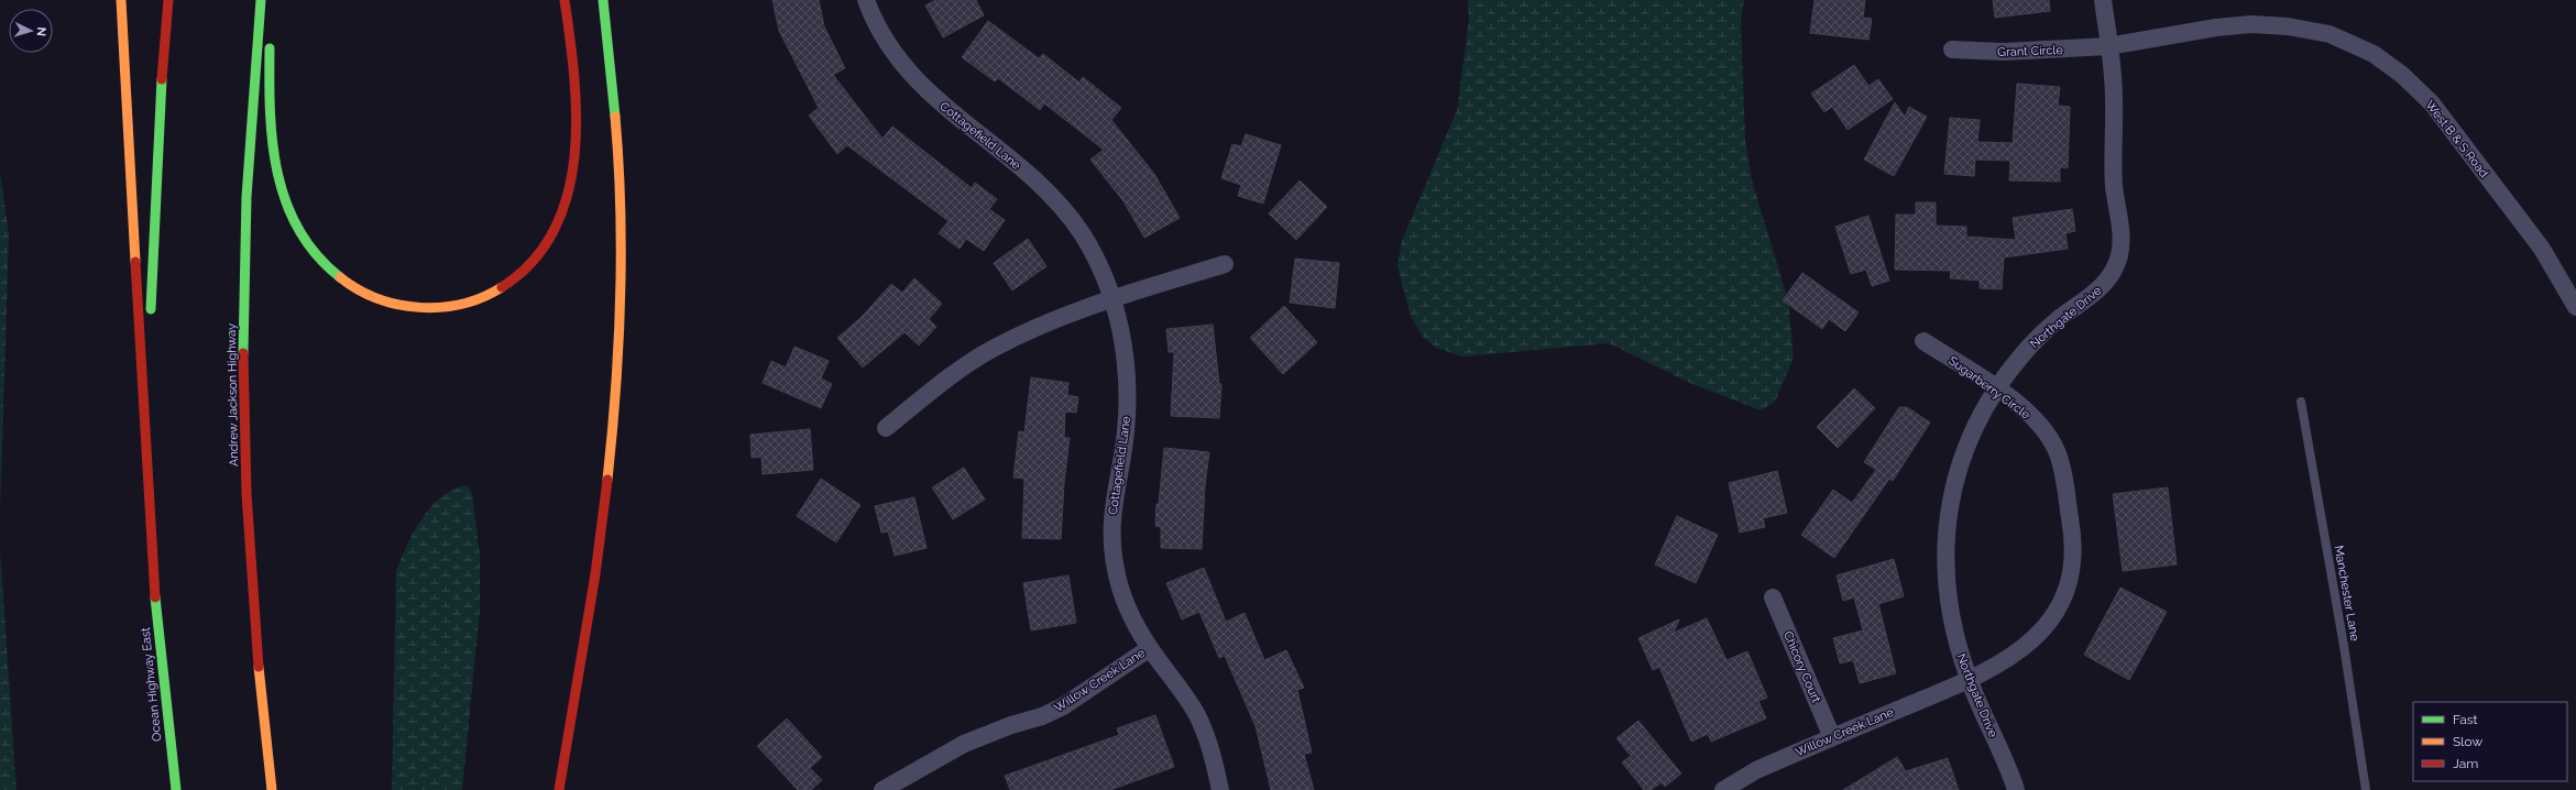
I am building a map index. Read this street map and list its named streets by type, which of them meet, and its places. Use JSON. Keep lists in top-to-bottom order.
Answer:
{
  "streets": {
    "highway": ["Andrew Jackson Highway", "Ocean Highway East"],
    "street": [
      "Grant Circle",
      "Cottagefield Lane",
      "West B & S Road",
      "Northgate Drive",
      "Sugarberry Circle",
      "Chicory Court",
      "Willow Creek Lane"
    ],
    "lane": ["Manchester Lane"]
  },
  "crossings": [
    ["Grant Circle", "West B & S Road"],
    ["Grant Circle", "Northgate Drive"],
    ["Cottagefield Lane", "Willow Creek Lane"],
    ["West B & S Road", "Northgate Drive"],
    ["Northgate Drive", "Sugarberry Circle"],
    ["Northgate Drive", "Willow Creek Lane"],
    ["Sugarberry Circle", "Willow Creek Lane"],
    ["Chicory Court", "Willow Creek Lane"]
  ],
  "legend": ["Fast", "Slow", "Jam"],
  "north": "right"
}
